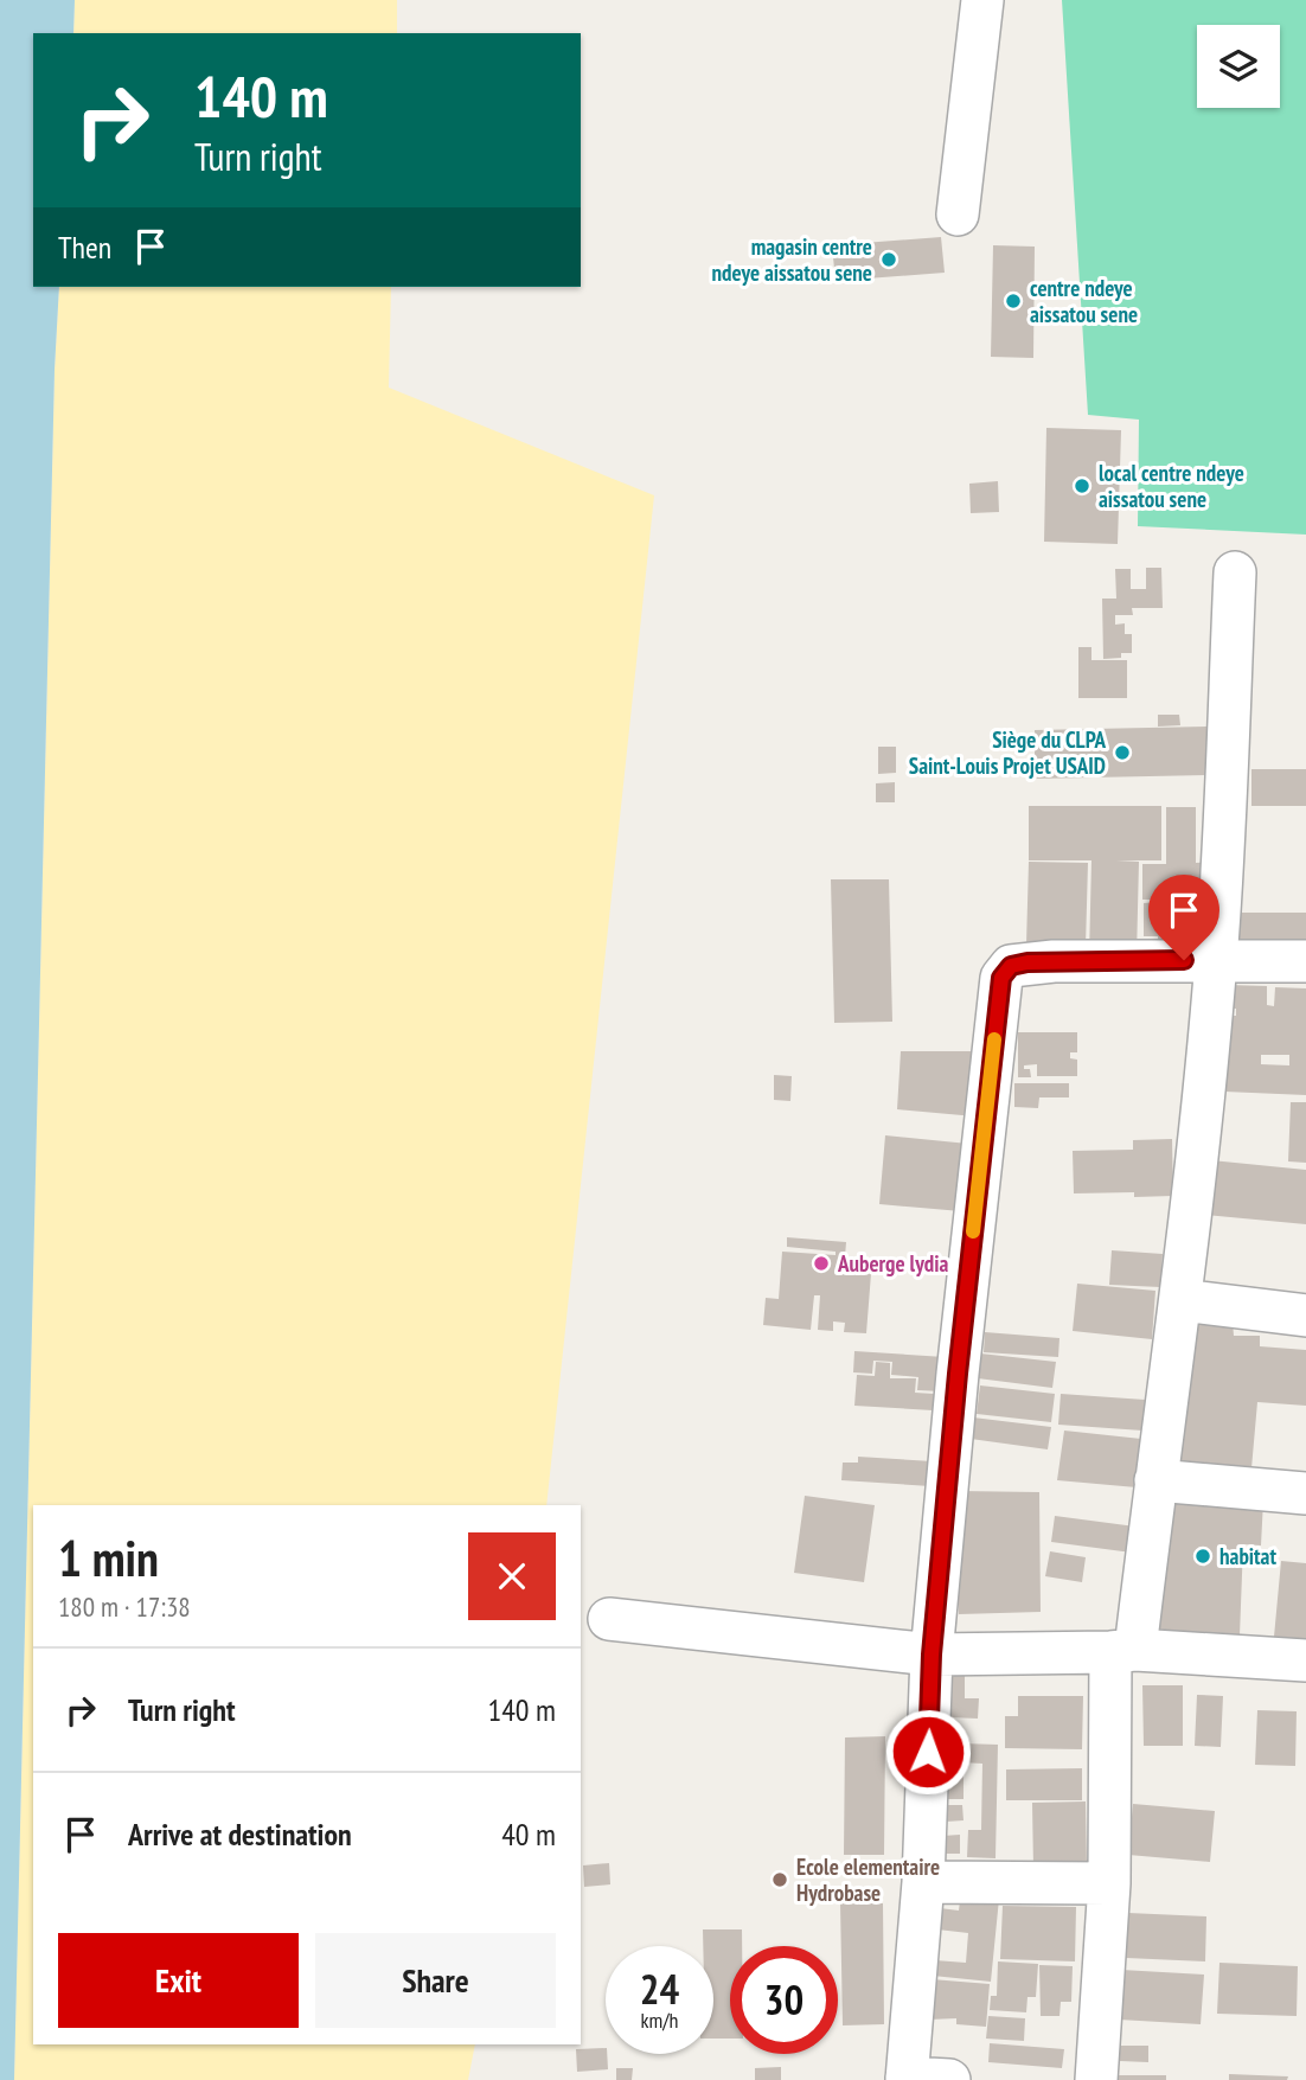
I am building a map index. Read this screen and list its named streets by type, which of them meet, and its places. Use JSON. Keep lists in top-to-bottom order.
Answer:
{
  "places": [
    "magasin centre ndeye aissatou sene",
    "centre ndeye aissatou sene",
    "local centre ndeye aissatou sene",
    "Siège du CLPA Saint-Louis Projet USAID",
    "Auberge lydia",
    "habitat",
    "Ecole elementaire Hydrobase"
  ],
  "page": {
    "turn": ["140 m", "Turn right"],
    "then": "Then",
    "heading": ["1 min", "180 m · 17:38"],
    "list": [
      {
        "name": "Turn right",
        "value": "140 m"
      },
      {
        "name": "Arrive at destination",
        "value": "40 m"
      }
    ],
    "buttons": ["Exit", "Share"],
    "speed": "24 km/h",
    "limit": "30"
  }
}
